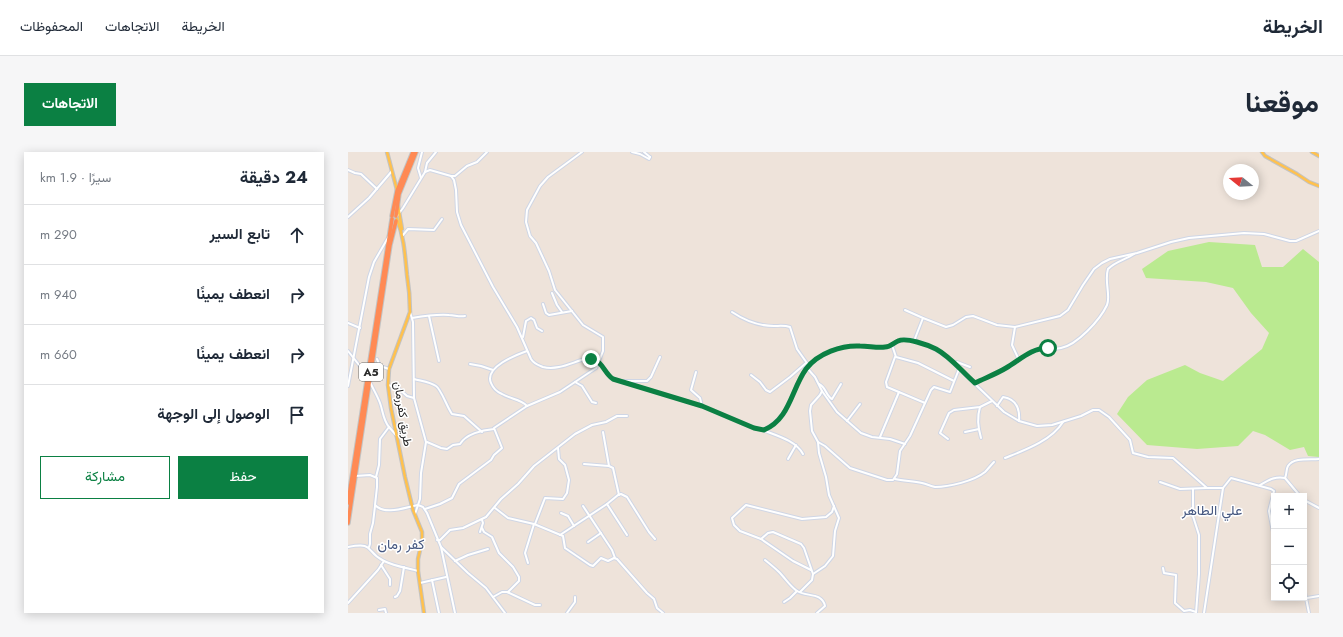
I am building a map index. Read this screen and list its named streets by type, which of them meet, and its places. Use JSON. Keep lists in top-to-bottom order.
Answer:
{
  "streets": {
    "highway": ["A5"],
    "main road": ["طريق كفررمان"]
  },
  "crossings": [
    ["A5", "طريق كفررمان"]
  ],
  "districts": ["علي الطاهر", "كفر رمان"],
  "north": "left",
  "page": {
    "header": "الخريطة",
    "nav": ["الخريطة", "الاتجاهات", "المحفوظات"],
    "title": "موقعنا",
    "buttons": [
      "الاتجاهات",
      ["حفظ", "مشاركة"]
    ],
    "heading": ["24 دقيقة", "سيرًا · 1.9 km"],
    "list": [
      ["تابع السير", "290 m"],
      ["انعطف يمينًا", "940 m"],
      ["انعطف يمينًا", "660 m"],
      "الوصول إلى الوجهة"
    ],
    "map_buttons": ["+", "−"]
  }
}
